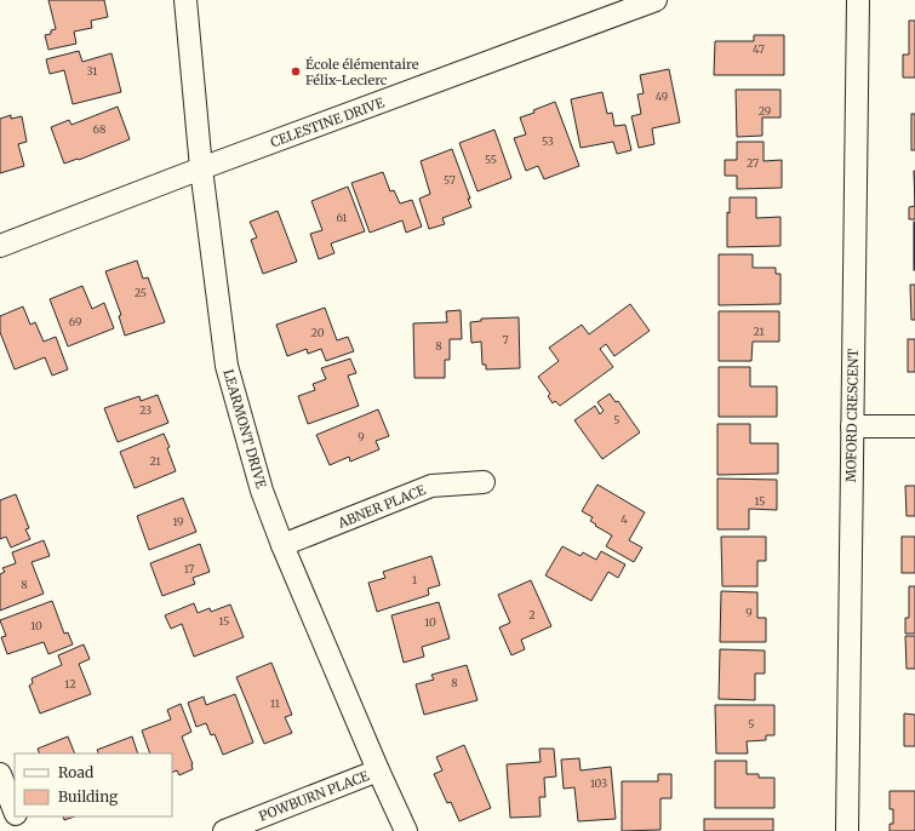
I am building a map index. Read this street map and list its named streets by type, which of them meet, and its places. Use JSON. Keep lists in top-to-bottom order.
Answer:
{
  "streets": {
    "street": [
      "CELESTINE DRIVE",
      "MOFORD CRESCENT",
      "LEARMONT DRIVE",
      "ABNER PLACE",
      "POWBURN PLACE"
    ]
  },
  "crossings": [
    ["CELESTINE DRIVE", "LEARMONT DRIVE"],
    ["LEARMONT DRIVE", "ABNER PLACE"],
    ["LEARMONT DRIVE", "POWBURN PLACE"]
  ],
  "places": ["École élémentaire Félix-Leclerc"],
  "house_numbers": [
    "47",
    "31",
    "49",
    "29",
    "68",
    "53",
    "55",
    "27",
    "57",
    "61",
    "25",
    "69",
    "21",
    "20",
    "7",
    "8",
    "23",
    "5",
    "9",
    "21",
    "15",
    "4",
    "19",
    "17",
    "1",
    "8",
    "9",
    "2",
    "15",
    "10",
    "10",
    "8",
    "12",
    "11",
    "5",
    "103"
  ],
  "legend": ["Road", "Building"]
}
